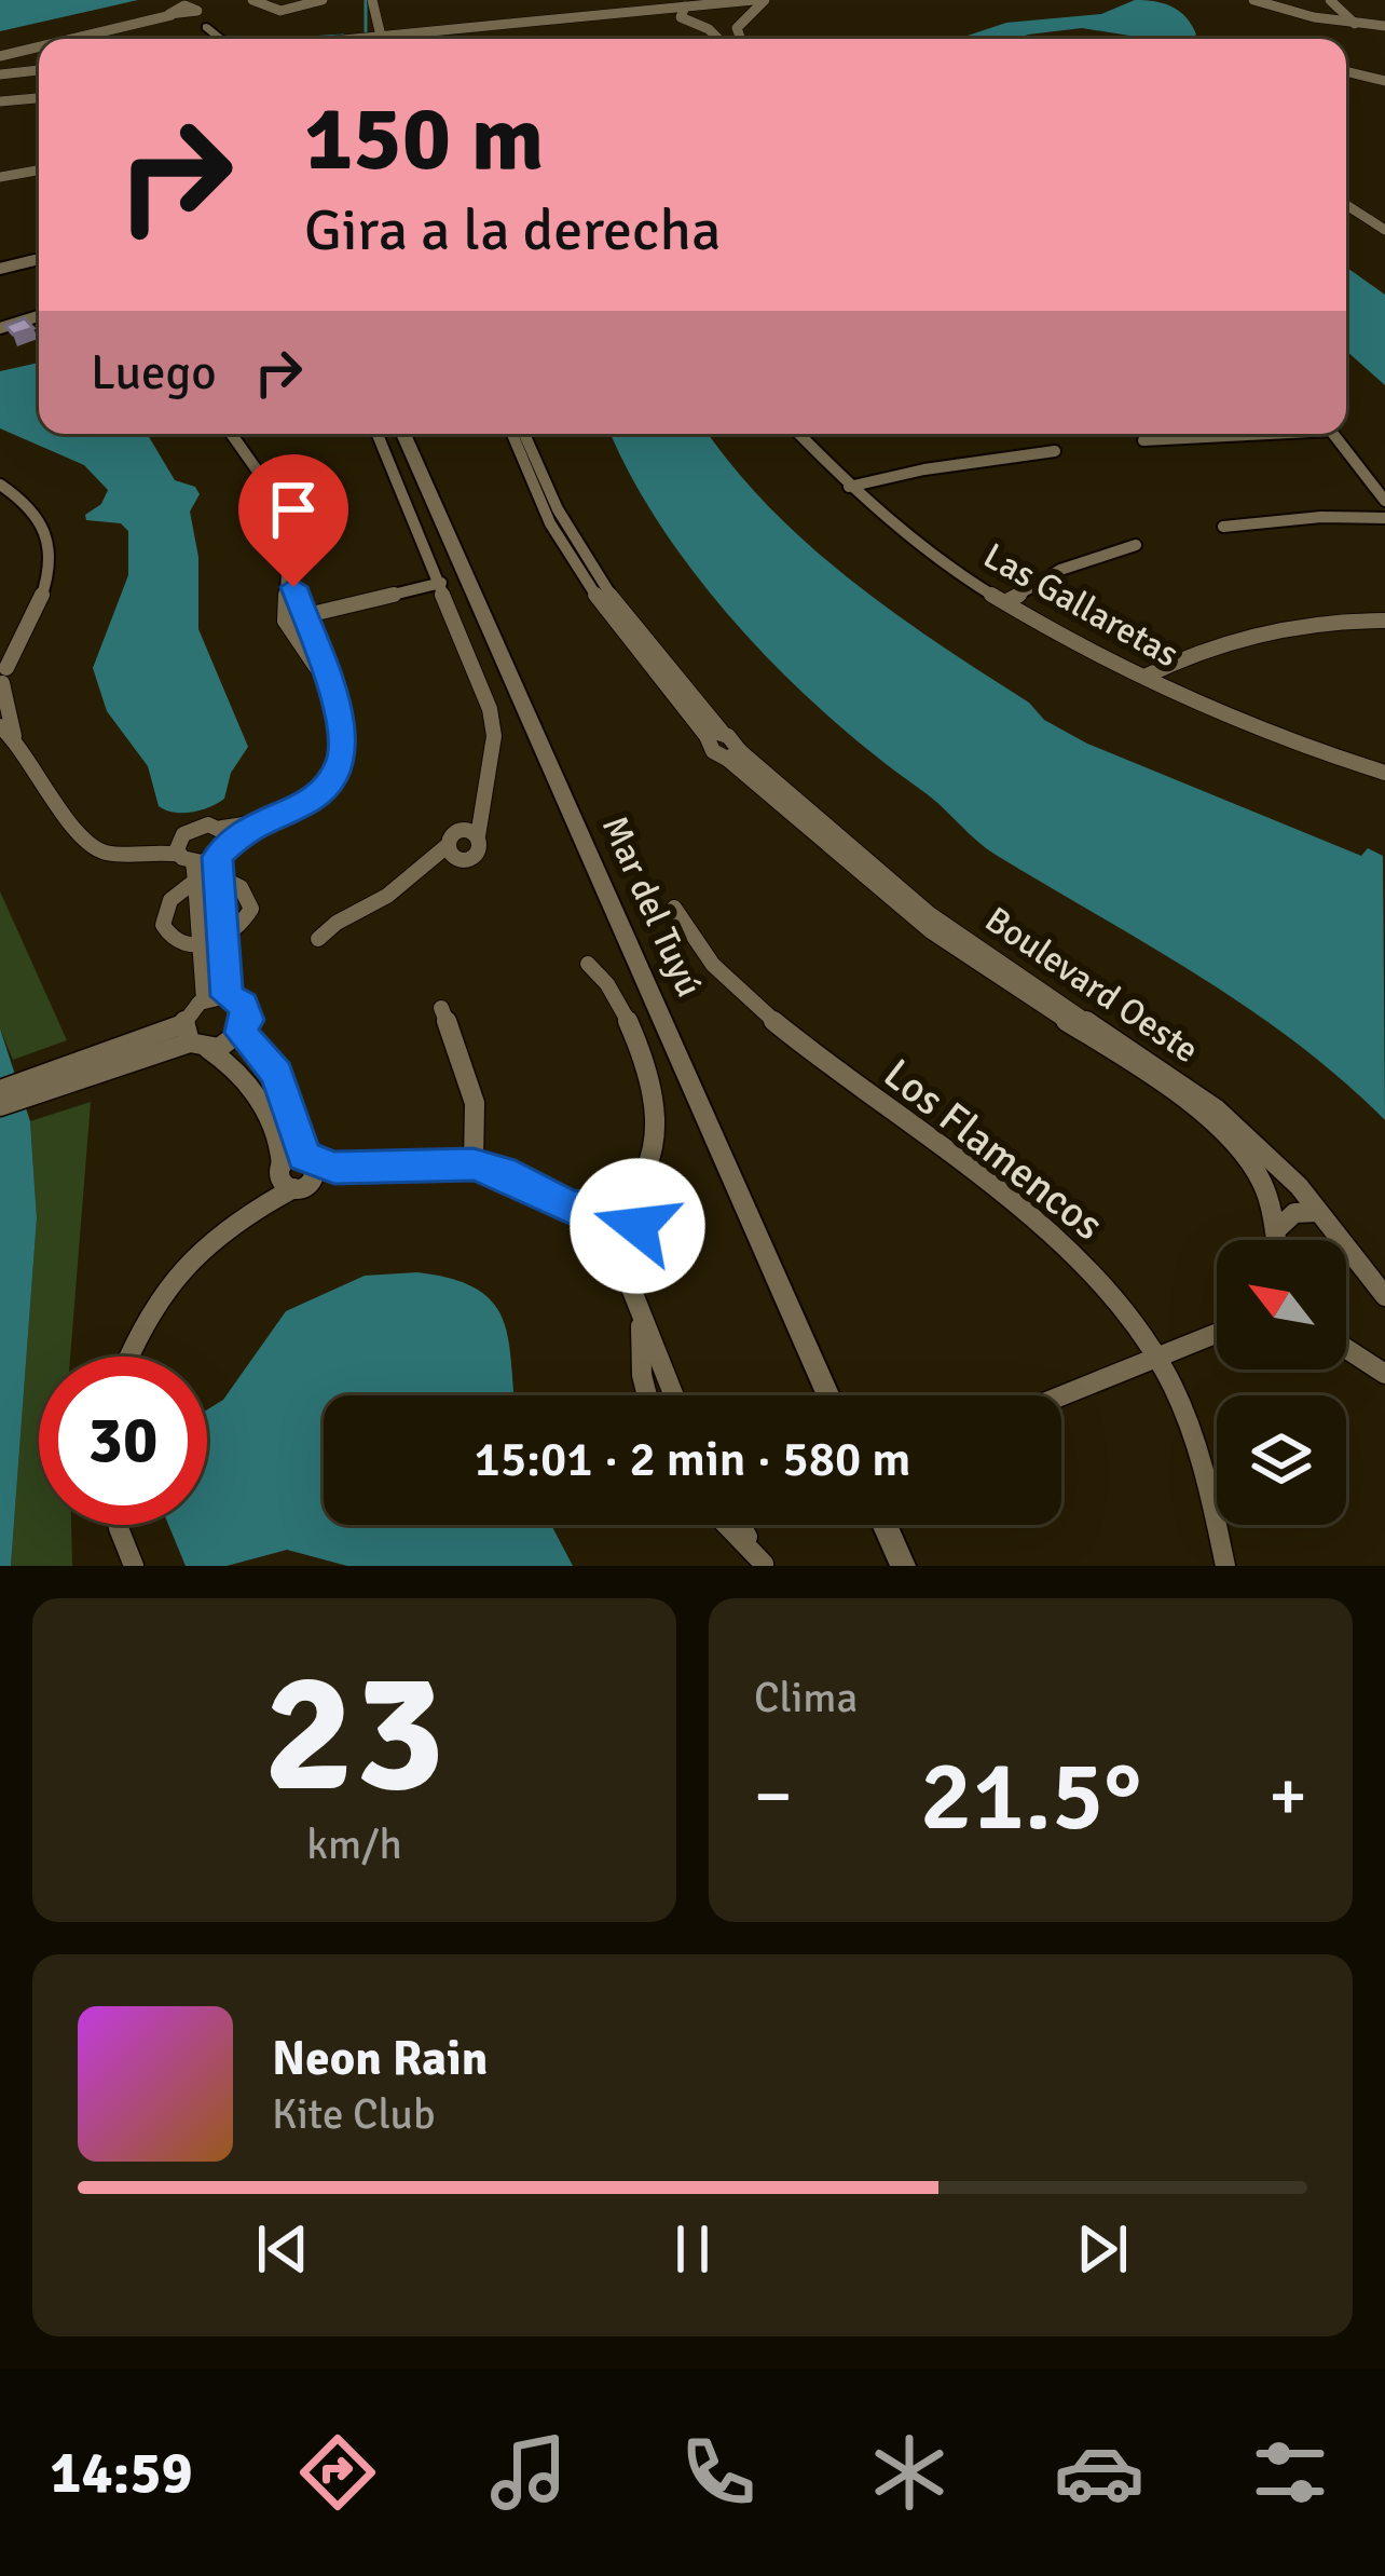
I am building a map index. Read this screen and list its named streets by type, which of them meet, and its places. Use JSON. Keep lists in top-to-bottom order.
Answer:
{
  "streets": {
    "street": [
      "Las Gallaretas",
      "Mar del Tuyú",
      "Boulevard Oeste",
      "Los Flamencos"
    ]
  },
  "north": "top left",
  "page": {
    "turn": ["150 m", "Gira a la derecha"],
    "then": "Luego",
    "limit": "30",
    "trip": "15:01 · 2 min · 580 m",
    "tile": [
      ["23", "km/h"],
      "Clima"
    ],
    "heat": ["−", "21.5°", "+"],
    "song": ["Neon Rain", "Kite Club"],
    "tabs": "14:59"
  }
}
